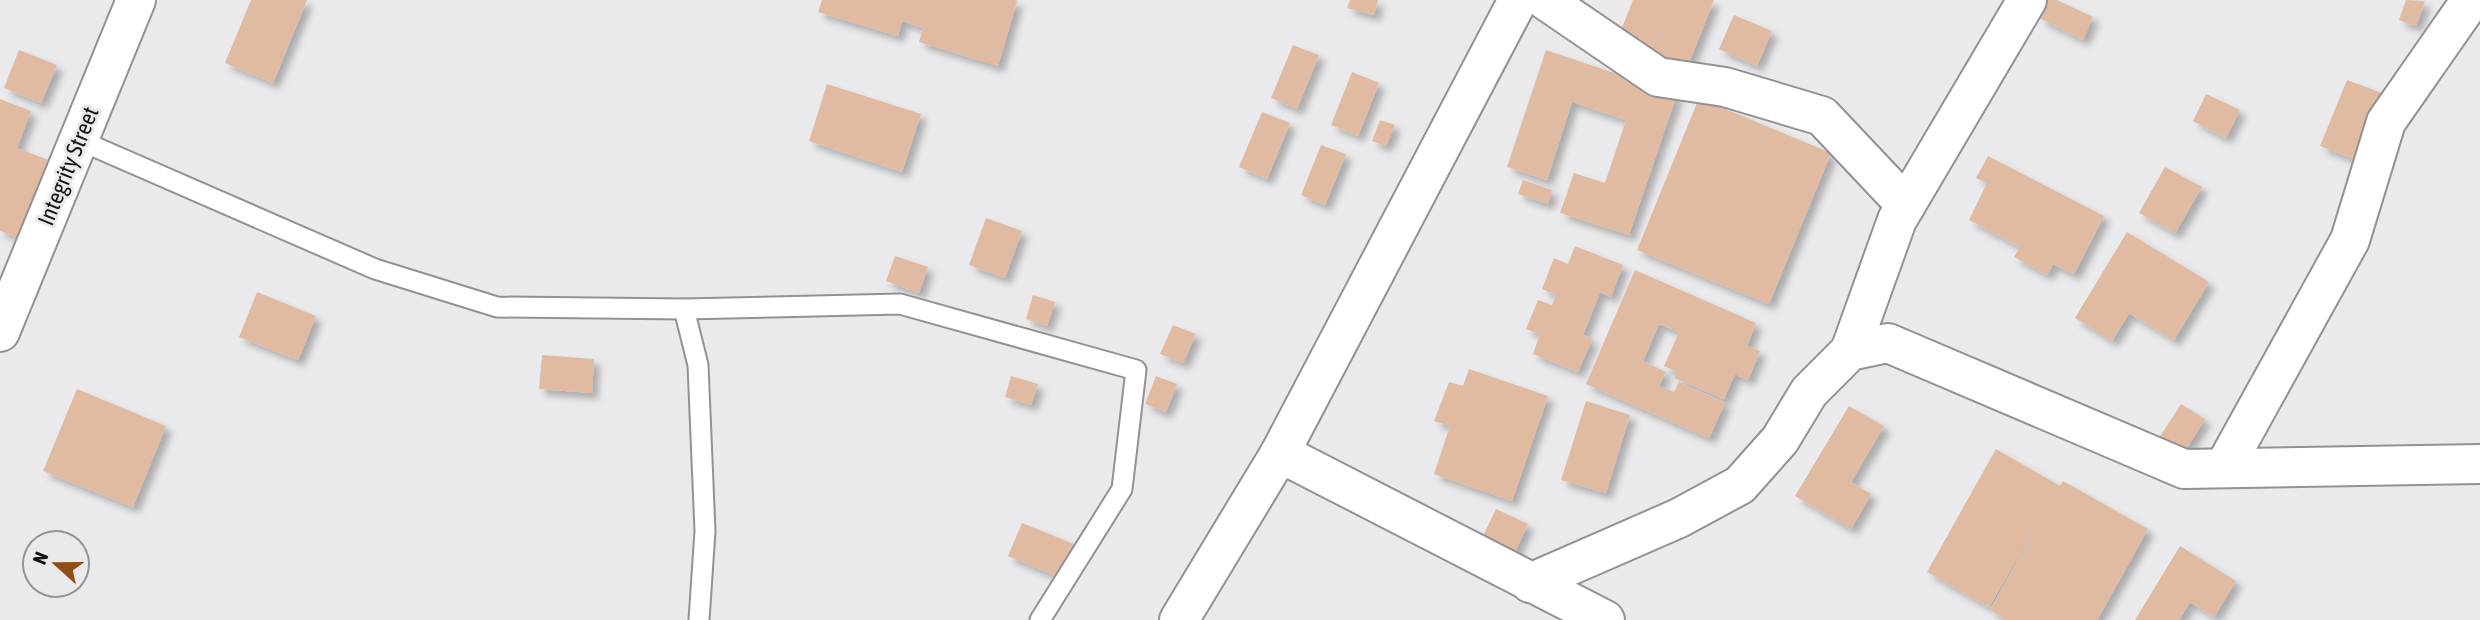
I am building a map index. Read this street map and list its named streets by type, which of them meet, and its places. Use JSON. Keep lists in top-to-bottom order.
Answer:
{
  "streets": {
    "street": ["Integrity Street"]
  },
  "north": "left"
}
